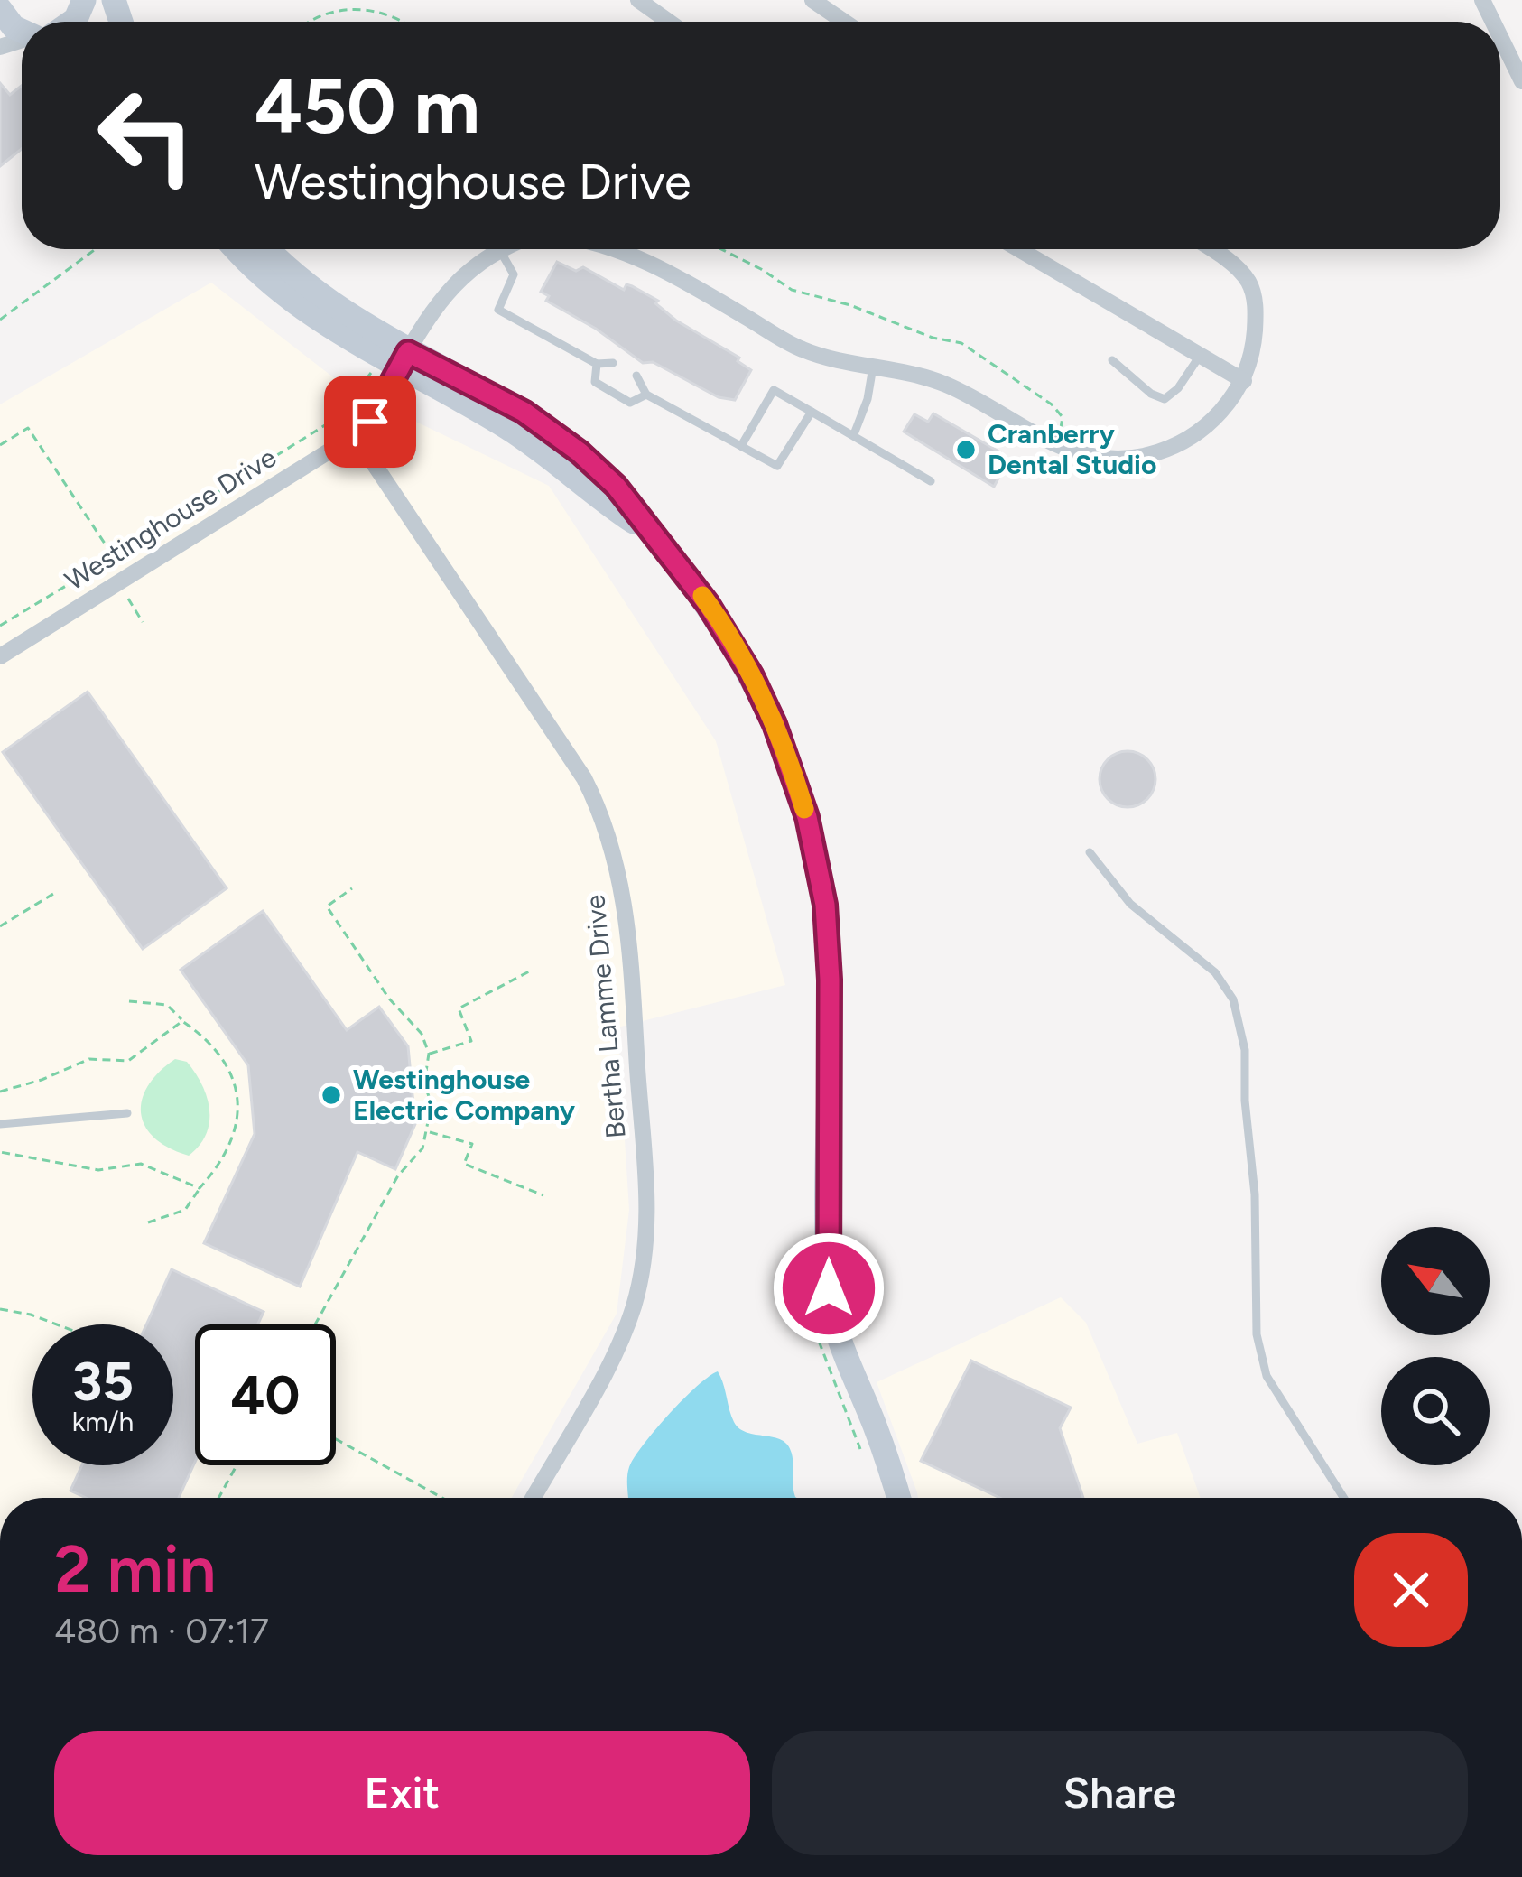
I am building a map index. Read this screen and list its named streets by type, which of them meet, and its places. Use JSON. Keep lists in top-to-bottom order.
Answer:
{
  "streets": {
    "street": ["Westinghouse Drive", "Bertha Lamme Drive"]
  },
  "crossings": [
    ["Westinghouse Drive", "Bertha Lamme Drive"]
  ],
  "places": ["Cranberry Dental Studio", "Westinghouse Electric Company"],
  "north": "top left",
  "page": {
    "turn": ["450 m", "Westinghouse Drive"],
    "speed": "35 km/h",
    "limit": "40",
    "heading": ["2 min", "480 m · 07:17"],
    "buttons": ["Exit", "Share"]
  }
}
